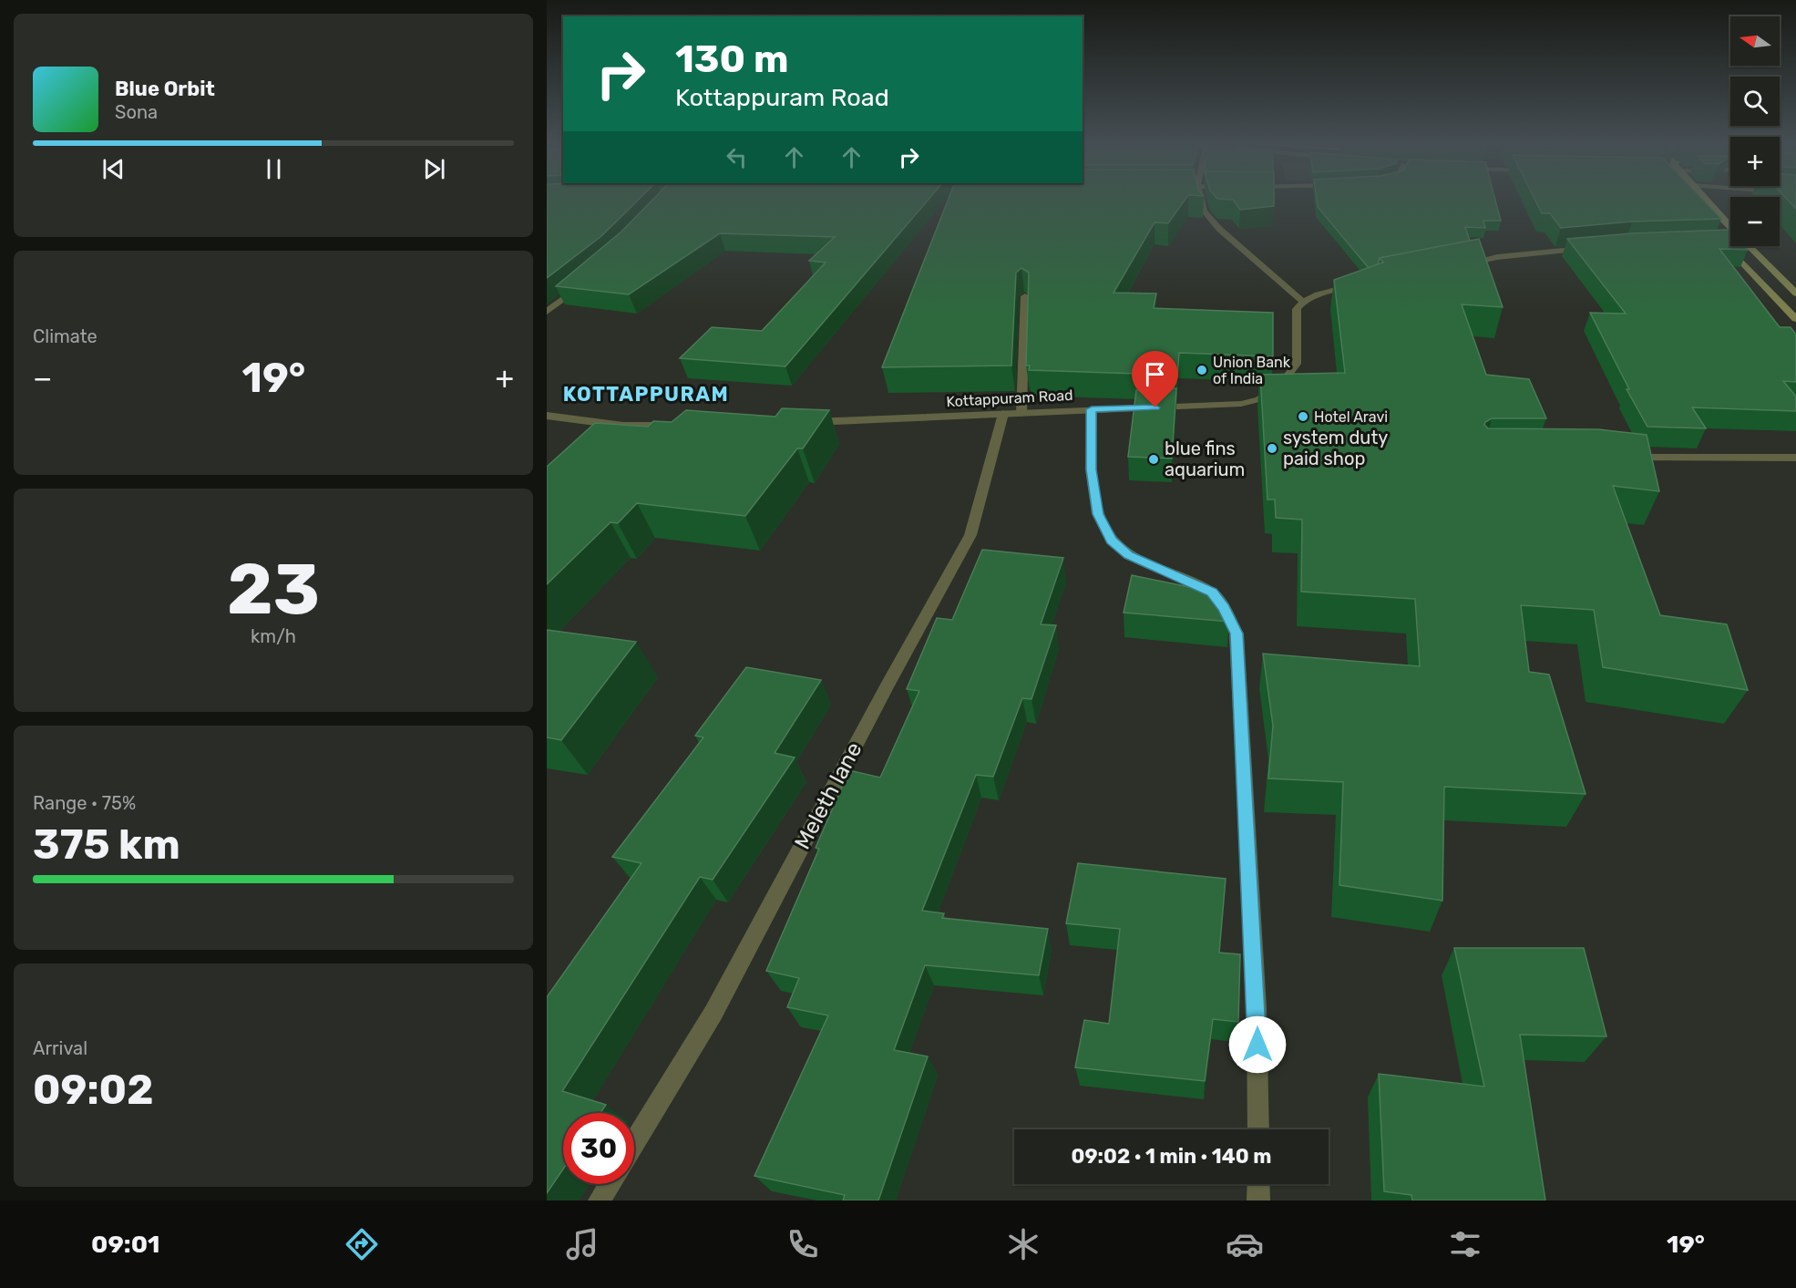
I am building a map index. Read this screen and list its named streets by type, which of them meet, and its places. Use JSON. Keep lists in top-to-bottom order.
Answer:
{
  "streets": {
    "street": ["Kottappuram Road", "Meleth lane"]
  },
  "crossings": [
    ["Kottappuram Road", "Meleth lane"]
  ],
  "districts": ["KOTTAPPURAM"],
  "places": [
    "Union Bank of India",
    "Hotel Aravi",
    "system duty paid shop",
    "blue fins aquarium"
  ],
  "north": "left",
  "page": {
    "map_buttons": ["+", "−"],
    "turn": ["130 m", "Kottappuram Road"],
    "song": ["Blue Orbit", "Sona"],
    "tile": [
      "Climate",
      ["23", "km/h"],
      ["Range · 75%", "375 km"],
      ["Arrival", "09:02"]
    ],
    "heat": ["−", "19°", "+"],
    "limit": "30",
    "trip": "09:02 · 1 min · 140 m",
    "tabs": ["09:01", "19°"]
  }
}
